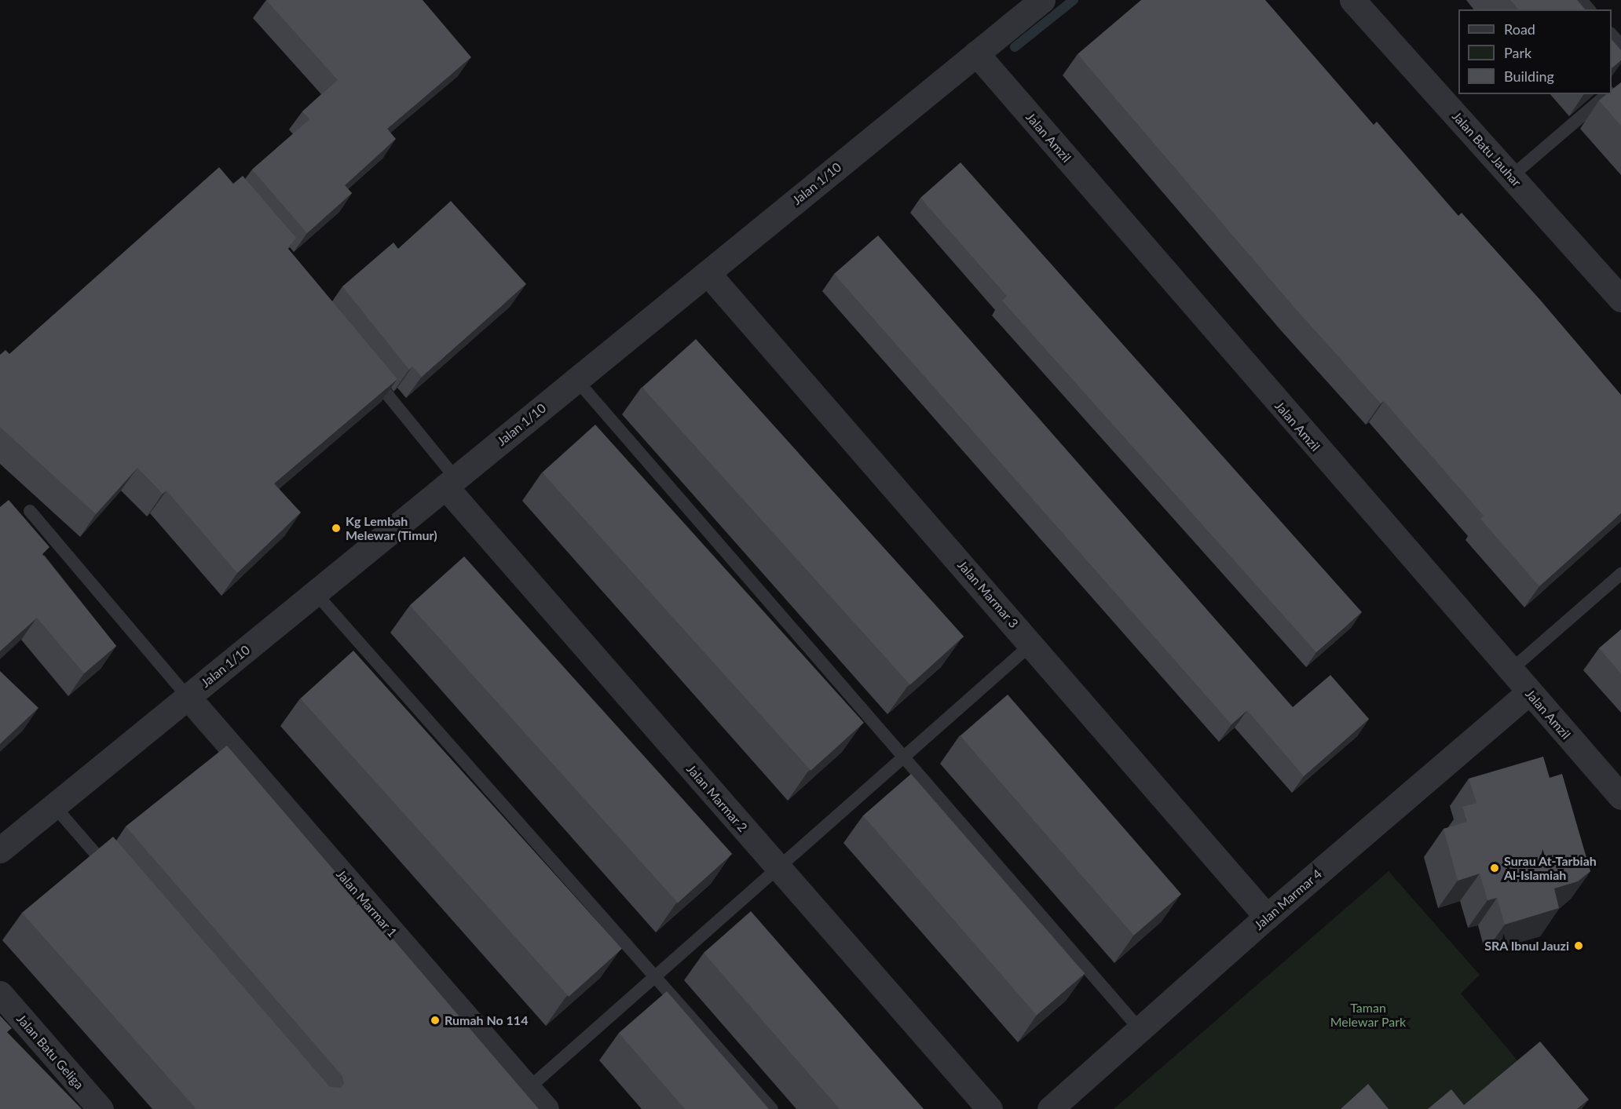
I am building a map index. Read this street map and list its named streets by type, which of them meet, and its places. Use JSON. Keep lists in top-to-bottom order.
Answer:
{
  "streets": {
    "street": [
      "Jalan Amzil",
      "Jalan Batu Jauhar",
      "Jalan 1/10",
      "Jalan Marmar 3",
      "Jalan Marmar 2",
      "Jalan Marmar 4",
      "Jalan Marmar 1",
      "Jalan Batu Geliga"
    ]
  },
  "crossings": [
    ["Jalan Amzil", "Jalan 1/10"],
    ["Jalan Amzil", "Jalan Marmar 4"],
    ["Jalan 1/10", "Jalan Marmar 3"],
    ["Jalan 1/10", "Jalan Marmar 2"],
    ["Jalan 1/10", "Jalan Marmar 1"],
    ["Jalan Marmar 3", "Jalan Marmar 4"]
  ],
  "parks": ["Taman Melewar Park"],
  "places": [
    "Kg Lembah Melewar (Timur)",
    "Surau At-Tarbiah Al-Islamiah",
    "SRA Ibnul Jauzi",
    "Rumah No 114"
  ],
  "legend": ["Road", "Park", "Building"]
}
